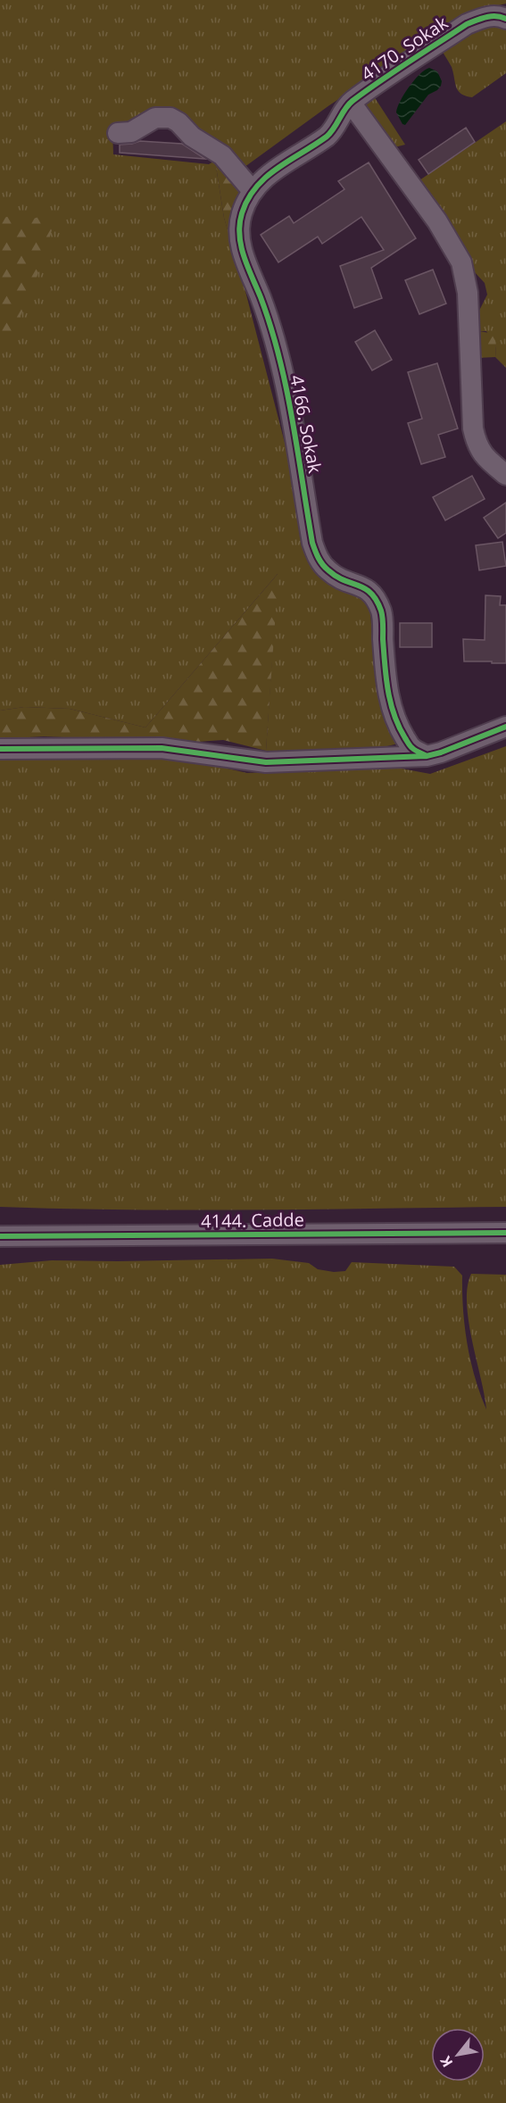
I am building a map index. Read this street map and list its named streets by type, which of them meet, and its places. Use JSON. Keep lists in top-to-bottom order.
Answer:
{
  "streets": {
    "street": ["4170. Sokak", "4166. Sokak", "4144. Cadde"]
  },
  "crossings": [
    ["4170. Sokak", "4166. Sokak"]
  ],
  "north": "bottom left"
}
